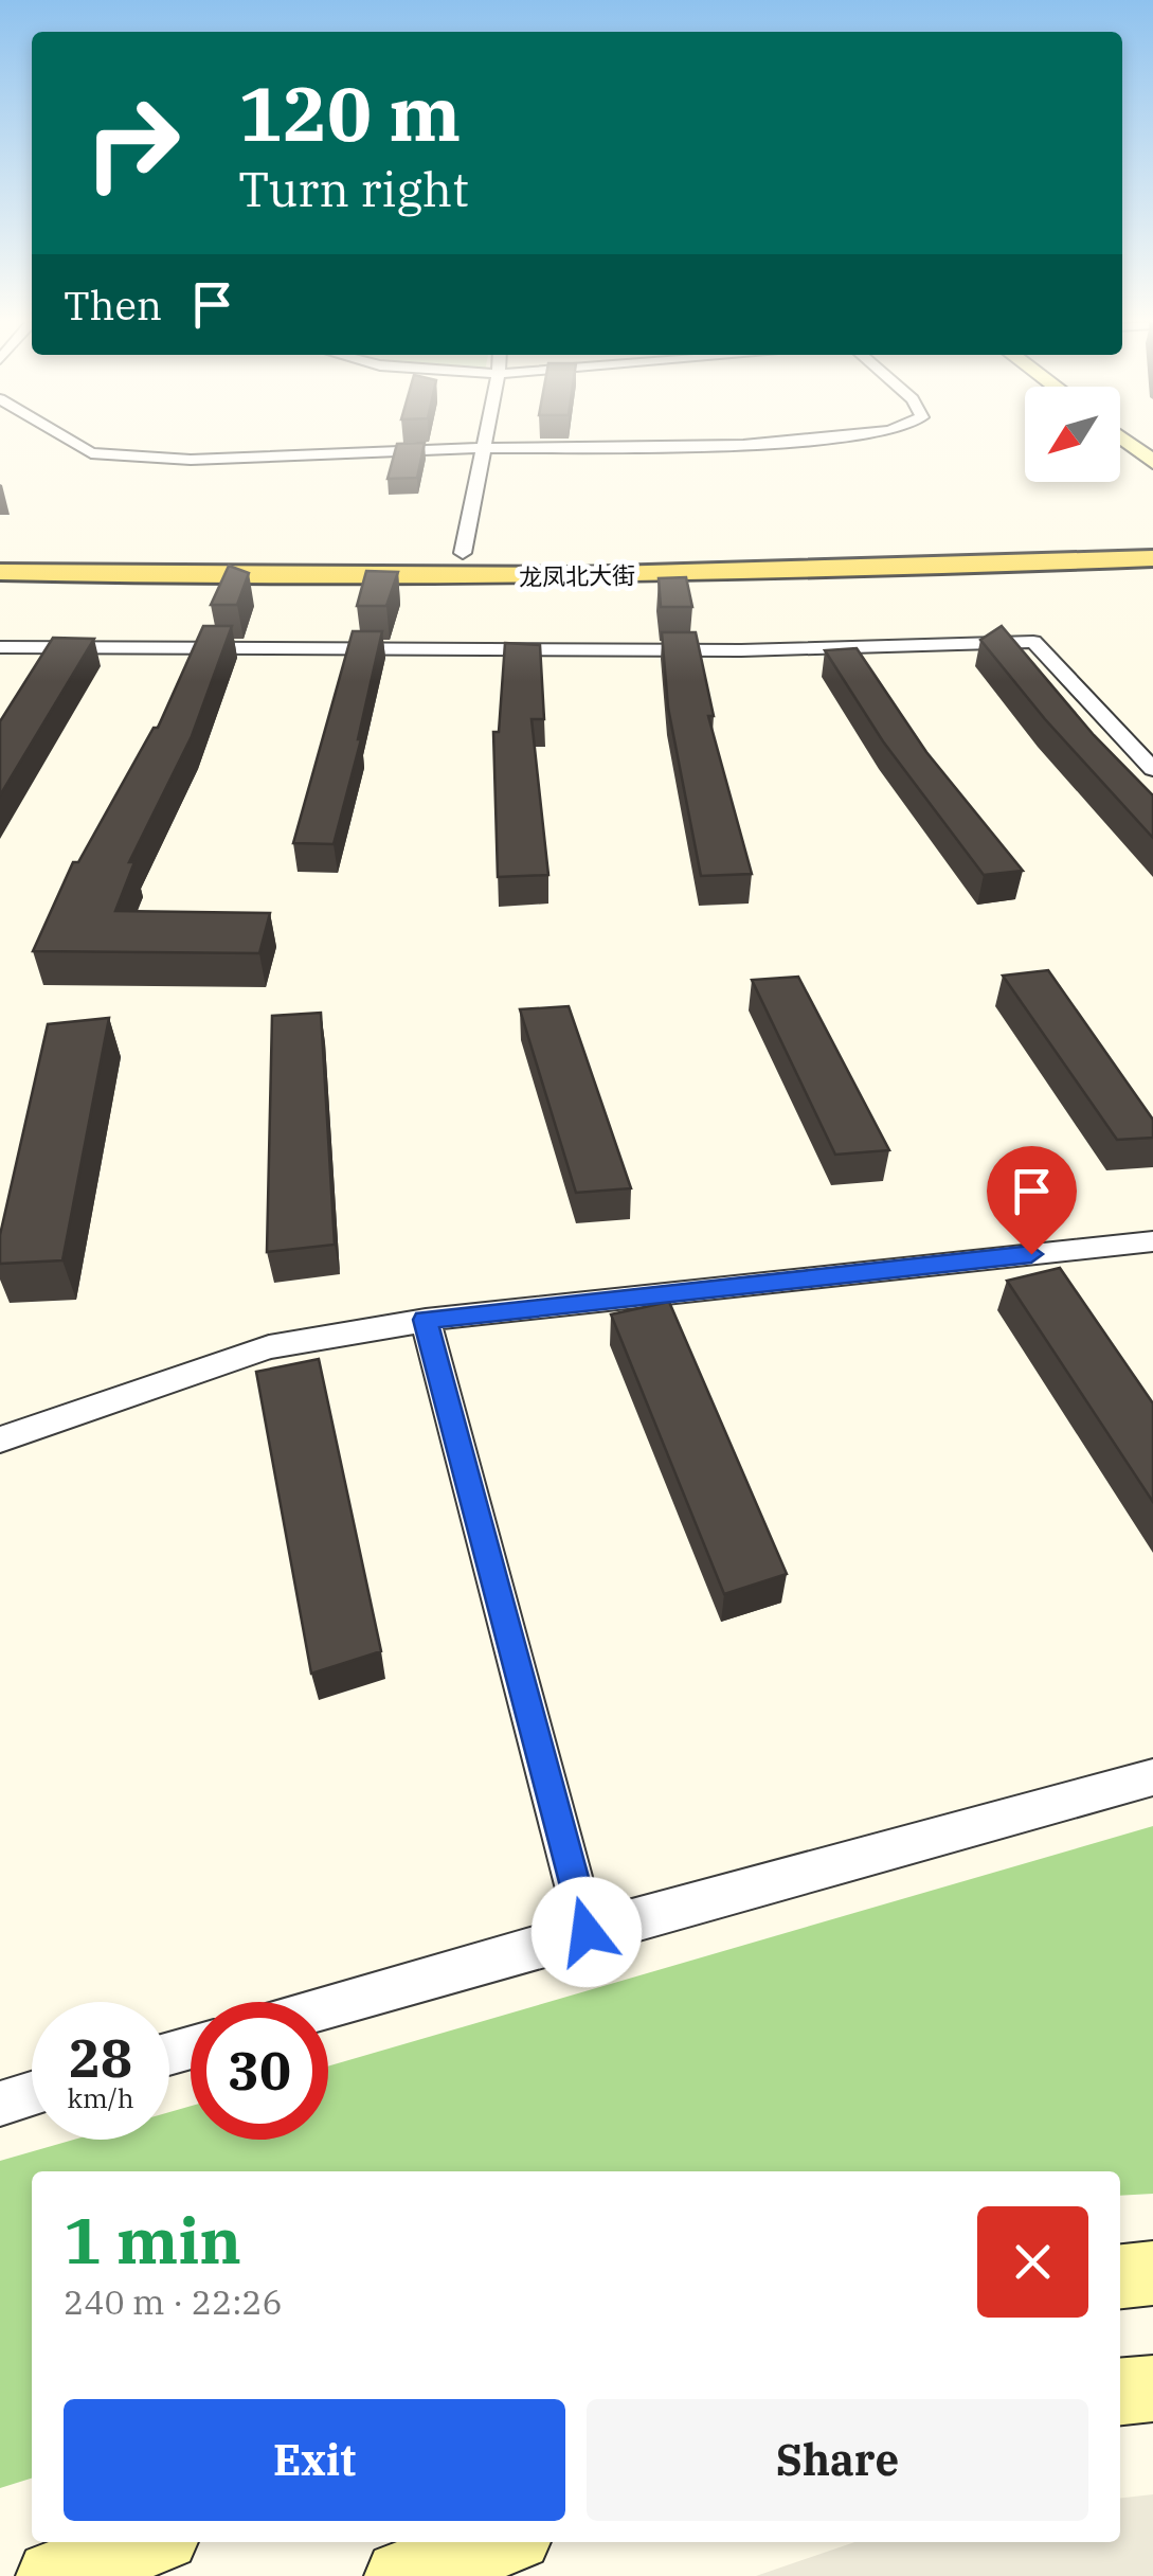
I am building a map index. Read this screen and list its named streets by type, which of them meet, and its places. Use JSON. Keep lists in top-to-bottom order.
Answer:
{
  "streets": {
    "main road": ["龙凤北大街"]
  },
  "north": "bottom left",
  "page": {
    "turn": ["120 m", "Turn right"],
    "then": "Then",
    "speed": "28 km/h",
    "limit": "30",
    "heading": ["1 min", "240 m · 22:26"],
    "buttons": ["Exit", "Share"]
  }
}
